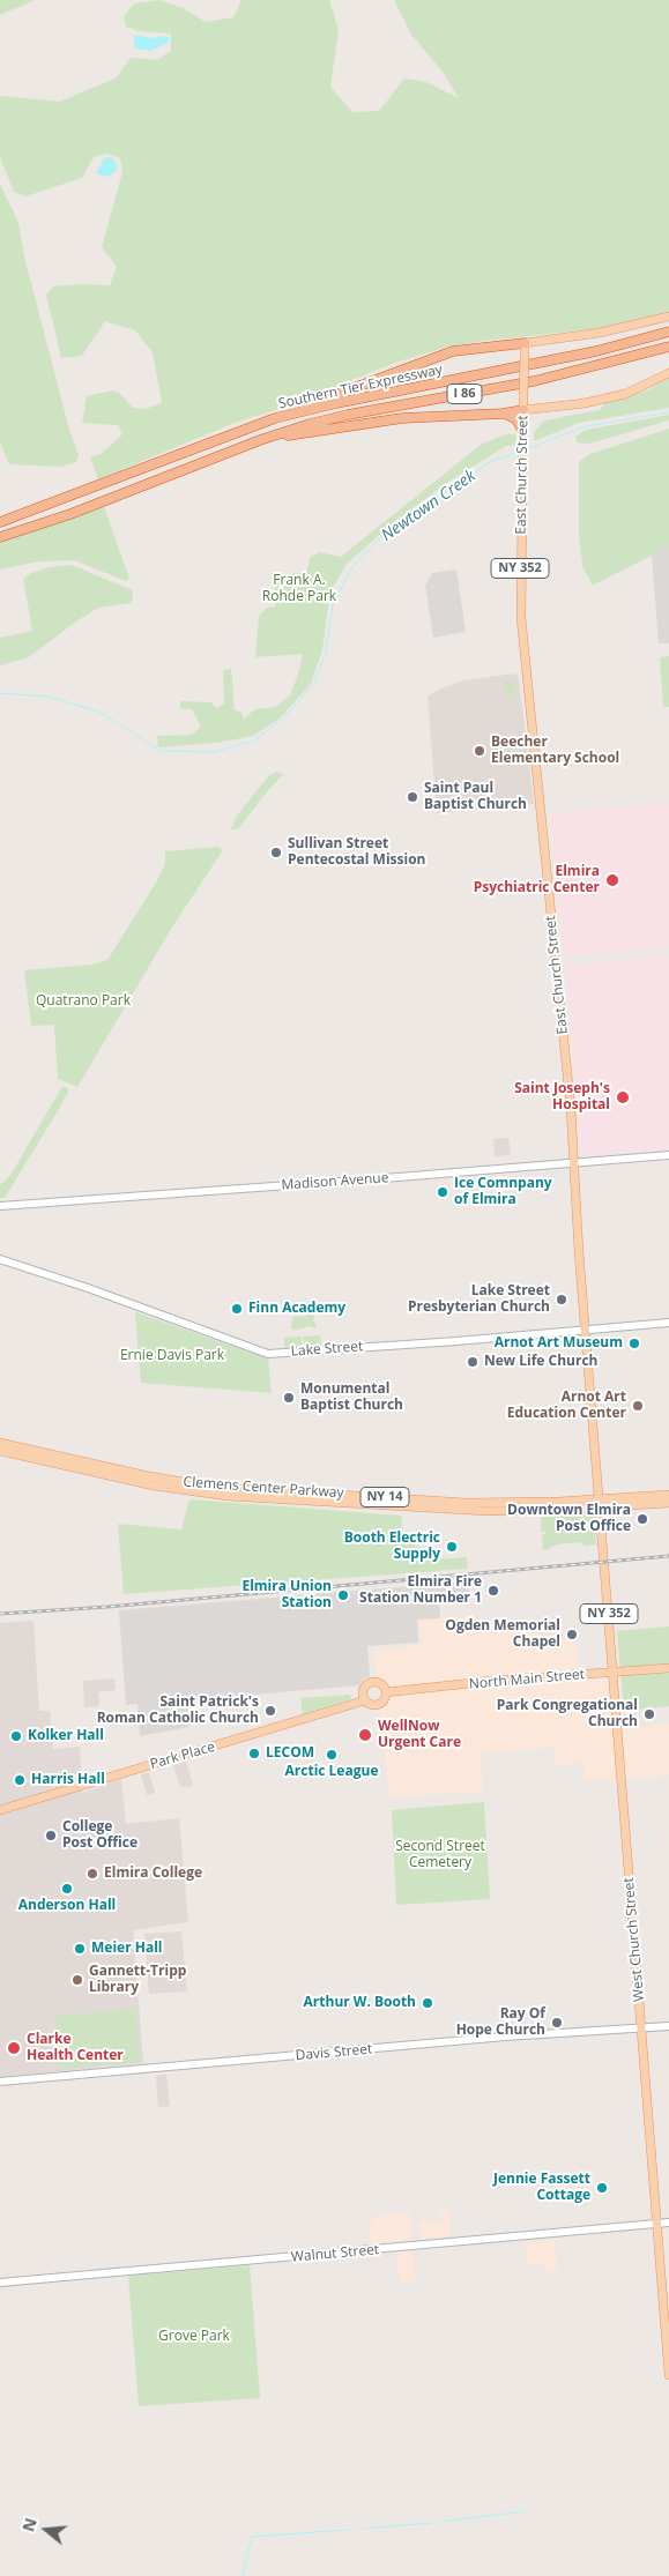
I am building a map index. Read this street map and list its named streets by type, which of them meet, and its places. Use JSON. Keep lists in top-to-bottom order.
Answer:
{
  "streets": {
    "highway": ["Southern Tier Expressway", "I 86"],
    "main road": [
      "East Church Street",
      "NY 352",
      "Clemens Center Parkway",
      "NY 14",
      "North Main Street",
      "Park Place",
      "West Church Street"
    ],
    "street": [
      "Madison Avenue",
      "Lake Street",
      "Davis Street",
      "Walnut Street"
    ]
  },
  "crossings": [
    ["East Church Street", "Madison Avenue"],
    ["East Church Street", "Lake Street"],
    ["East Church Street", "Clemens Center Parkway"],
    ["East Church Street", "West Church Street"],
    ["Clemens Center Parkway", "West Church Street"],
    ["North Main Street", "Park Place"],
    ["North Main Street", "West Church Street"],
    ["West Church Street", "Davis Street"],
    ["West Church Street", "Walnut Street"]
  ],
  "water": ["Newtown Creek"],
  "parks": [
    "Frank A. Rohde Park",
    "Quatrano Park",
    "Ernie Davis Park",
    "Second Street Cemetery",
    "Grove Park"
  ],
  "places": [
    "Beecher Elementary School",
    "Saint Paul Baptist Church",
    "Sullivan Street Pentecostal Mission",
    "Elmira Psychiatric Center",
    "Saint Joseph's Hospital",
    "Ice Comnpany of Elmira",
    "Lake Street Presbyterian Church",
    "Finn Academy",
    "Arnot Art Museum",
    "New Life Church",
    "Monumental Baptist Church",
    "Arnot Art Education Center",
    "Downtown Elmira Post Office",
    "Booth Electric Supply",
    "Elmira Fire Station Number 1",
    "Elmira Union Station",
    "Ogden Memorial Chapel",
    "Saint Patrick's Roman Catholic Church",
    "Park Congregational Church",
    "WellNow Urgent Care",
    "Kolker Hall",
    "LECOM",
    "Arctic League",
    "Harris Hall",
    "College Post Office",
    "Elmira College",
    "Anderson Hall",
    "Meier Hall",
    "Gannett-Tripp Library",
    "Arthur W. Booth",
    "Ray Of Hope Church",
    "Clarke Health Center",
    "Jennie Fassett Cottage"
  ],
  "north": "left"
}
